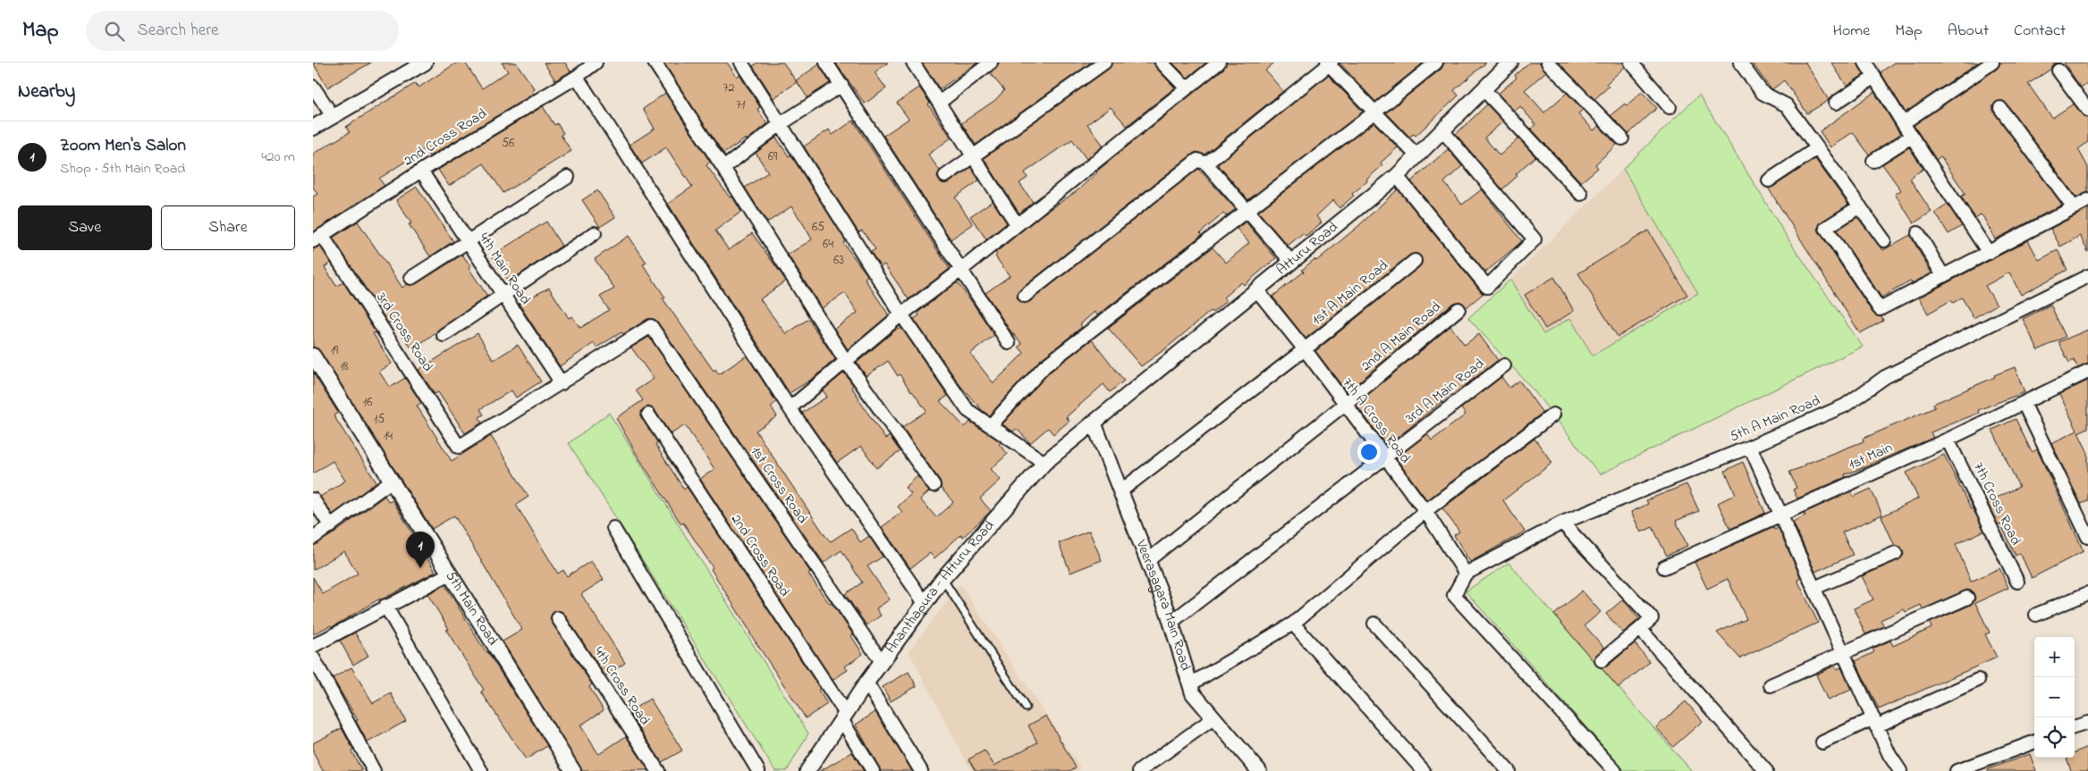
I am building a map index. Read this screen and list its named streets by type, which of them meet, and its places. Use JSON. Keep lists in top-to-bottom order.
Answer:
{
  "streets": {
    "street": [
      "2nd Cross Road",
      "Atturu Road",
      "4th Main Road",
      "1st A Main Road",
      "3rd Cross Road",
      "2nd A Main Road",
      "3rd A Main Road",
      "5th A Main Road",
      "7th A Cross Road",
      "1st Main",
      "1st Cross Road",
      "7th Cross Road",
      "Ananthapura - Atturu Road",
      "Veerasagara Main Road",
      "5th Main Road",
      "4th Cross Road"
    ]
  },
  "crossings": [
    ["2nd Cross Road", "4th Main Road"],
    ["2nd Cross Road", "3rd Cross Road"],
    ["2nd Cross Road", "Ananthapura - Atturu Road"],
    ["Atturu Road", "7th A Cross Road"],
    ["Atturu Road", "Ananthapura - Atturu Road"],
    ["Atturu Road", "Veerasagara Main Road"],
    ["4th Main Road", "3rd Cross Road"],
    ["4th Main Road", "1st Cross Road"],
    ["1st A Main Road", "7th A Cross Road"],
    ["1st A Main Road", "Veerasagara Main Road"],
    ["3rd Cross Road", "1st Cross Road"],
    ["2nd A Main Road", "7th A Cross Road"],
    ["2nd A Main Road", "Veerasagara Main Road"],
    ["3rd A Main Road", "7th A Cross Road"],
    ["3rd A Main Road", "Veerasagara Main Road"],
    ["5th A Main Road", "7th A Cross Road"],
    ["1st Main", "7th Cross Road"],
    ["1st Cross Road", "Ananthapura - Atturu Road"],
    ["Ananthapura - Atturu Road", "Veerasagara Main Road"]
  ],
  "house_numbers": [
    "72",
    "71",
    "56",
    "69",
    "65",
    "64",
    "63",
    "19",
    "18",
    "16",
    "15",
    "14"
  ],
  "page": {
    "header": "Map",
    "search": "Search here",
    "nav": [
      "Home",
      "Map",
      "About",
      "Contact"
    ],
    "heading": "Nearby",
    "list": [
      {
        "mark": "1",
        "name": "Zoom Men's Salon",
        "note": "Shop · 5th Main Road",
        "value": "420 m"
      }
    ],
    "buttons": ["Save", "Share"],
    "pins": "1",
    "map_buttons": ["+", "−"]
  }
}
